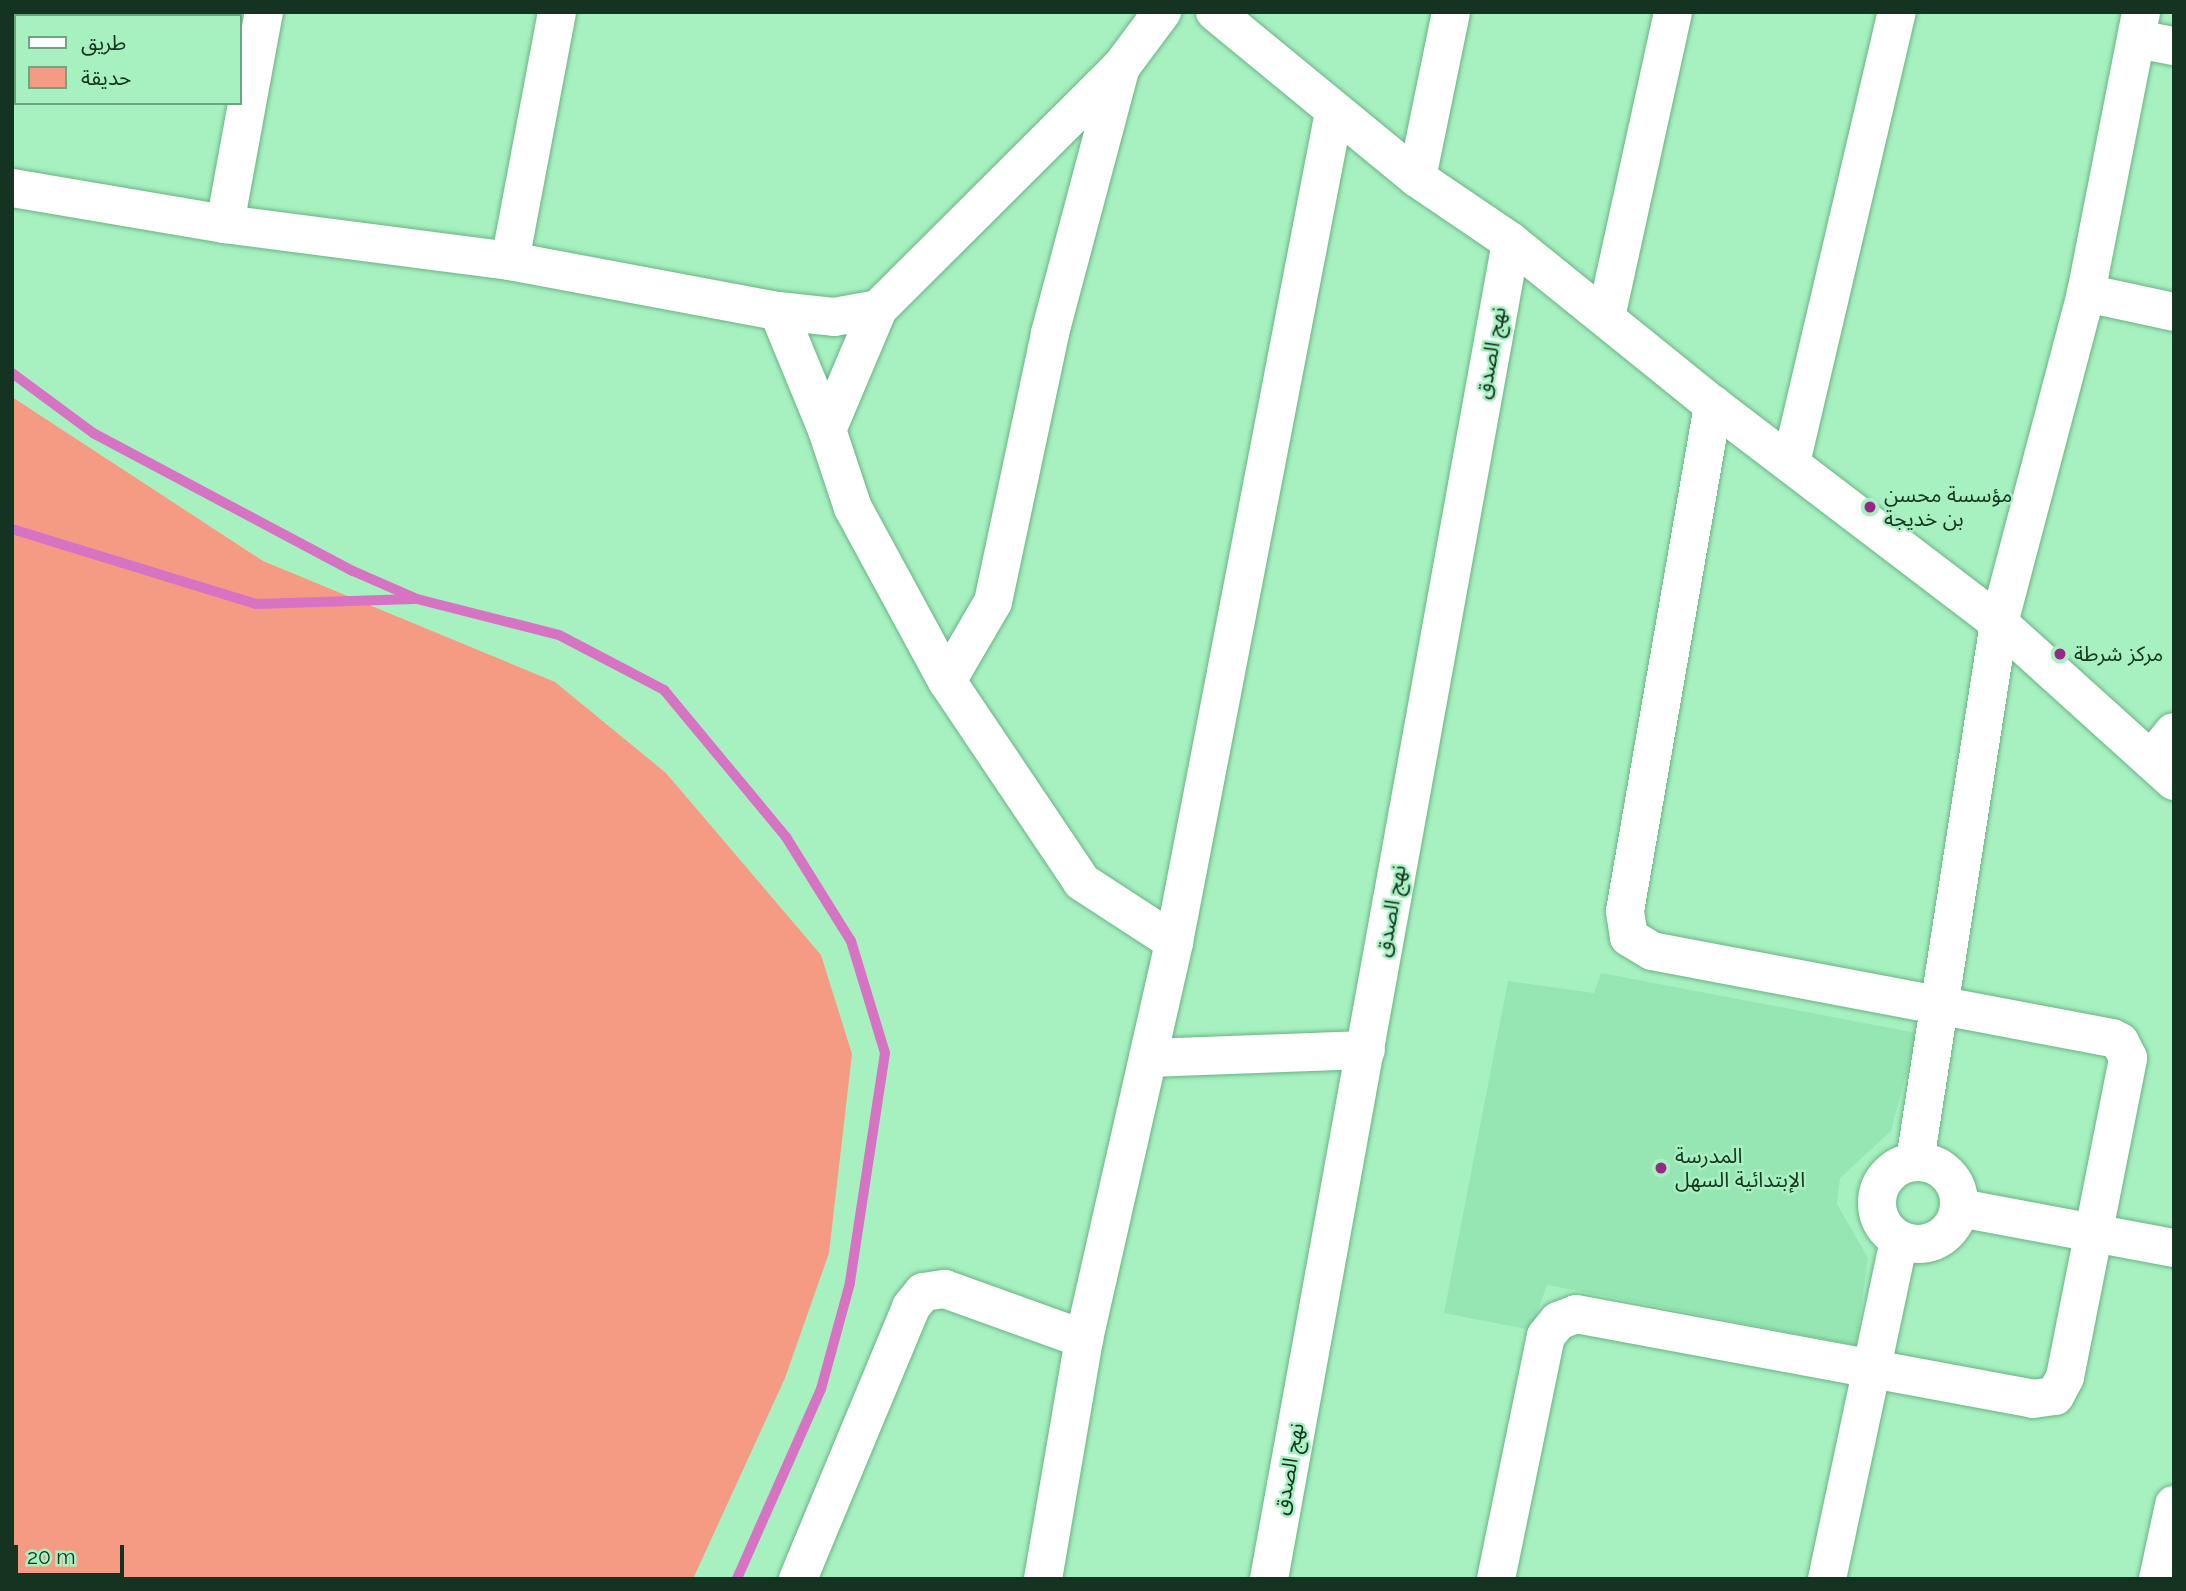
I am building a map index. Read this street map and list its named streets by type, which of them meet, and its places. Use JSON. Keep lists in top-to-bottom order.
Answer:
{
  "streets": {
    "street": ["نهج الصدق"]
  },
  "places": ["مؤسسة محسن بن خديجة", "مركز شرطة", "المدرسة الإبتدائية السهل"],
  "legend": ["طريق", "حديقة"],
  "scale_bar": "20 m"
}
